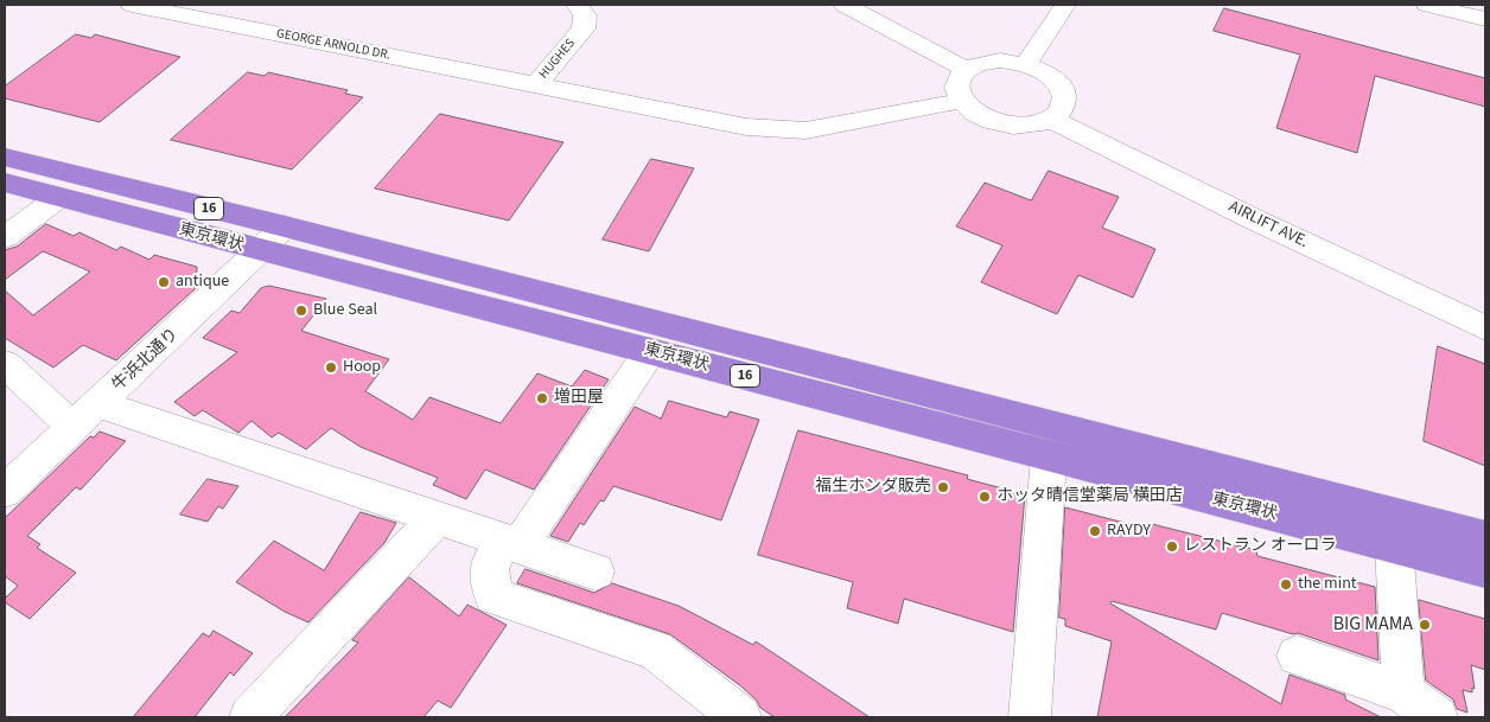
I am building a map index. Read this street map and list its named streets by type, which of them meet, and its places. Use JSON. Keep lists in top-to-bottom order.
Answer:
{
  "streets": {
    "highway": ["16", "東京環状"],
    "street": [
      "GEORGE ARNOLD DR.",
      "HUGHES",
      "AIRLIFT AVE.",
      "牛浜北通り"
    ]
  },
  "crossings": [
    ["GEORGE ARNOLD DR.", "HUGHES"],
    ["GEORGE ARNOLD DR.", "AIRLIFT AVE."],
    ["東京環状", "牛浜北通り"]
  ],
  "places": [
    "antique",
    "Blue Seal",
    "Hoop",
    "増田屋",
    "福生ホンダ販売",
    "ホッタ晴信堂薬局 横田店",
    "RAYDY",
    "レストラン オーロラ",
    "the mint",
    "BIG MAMA"
  ]
}
